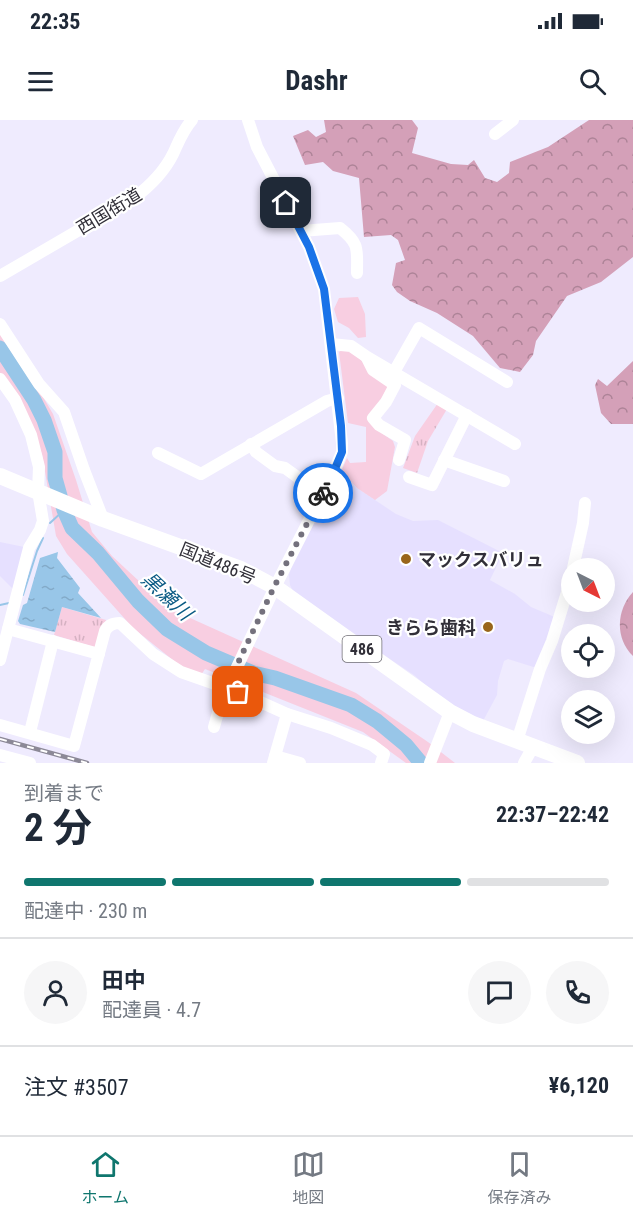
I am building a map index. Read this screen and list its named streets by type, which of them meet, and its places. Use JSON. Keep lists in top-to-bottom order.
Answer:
{
  "streets": {
    "highway": ["国道486号", "486"],
    "street": ["西国街道"]
  },
  "water": ["黒瀬川"],
  "places": ["マックスバリュ", "きらら歯科"],
  "north": "bottom right",
  "page": {
    "status": "22:35",
    "header": "Dashr",
    "heading": ["2 分", "到着まで", "22:37–22:42"],
    "panel": [
      "田中",
      "配達員 · 4.7",
      "注文 #3507",
      "¥6,120"
    ],
    "bar": "配達中 · 230 m",
    "tabs": ["ホーム", "地図", "保存済み"]
  }
}
